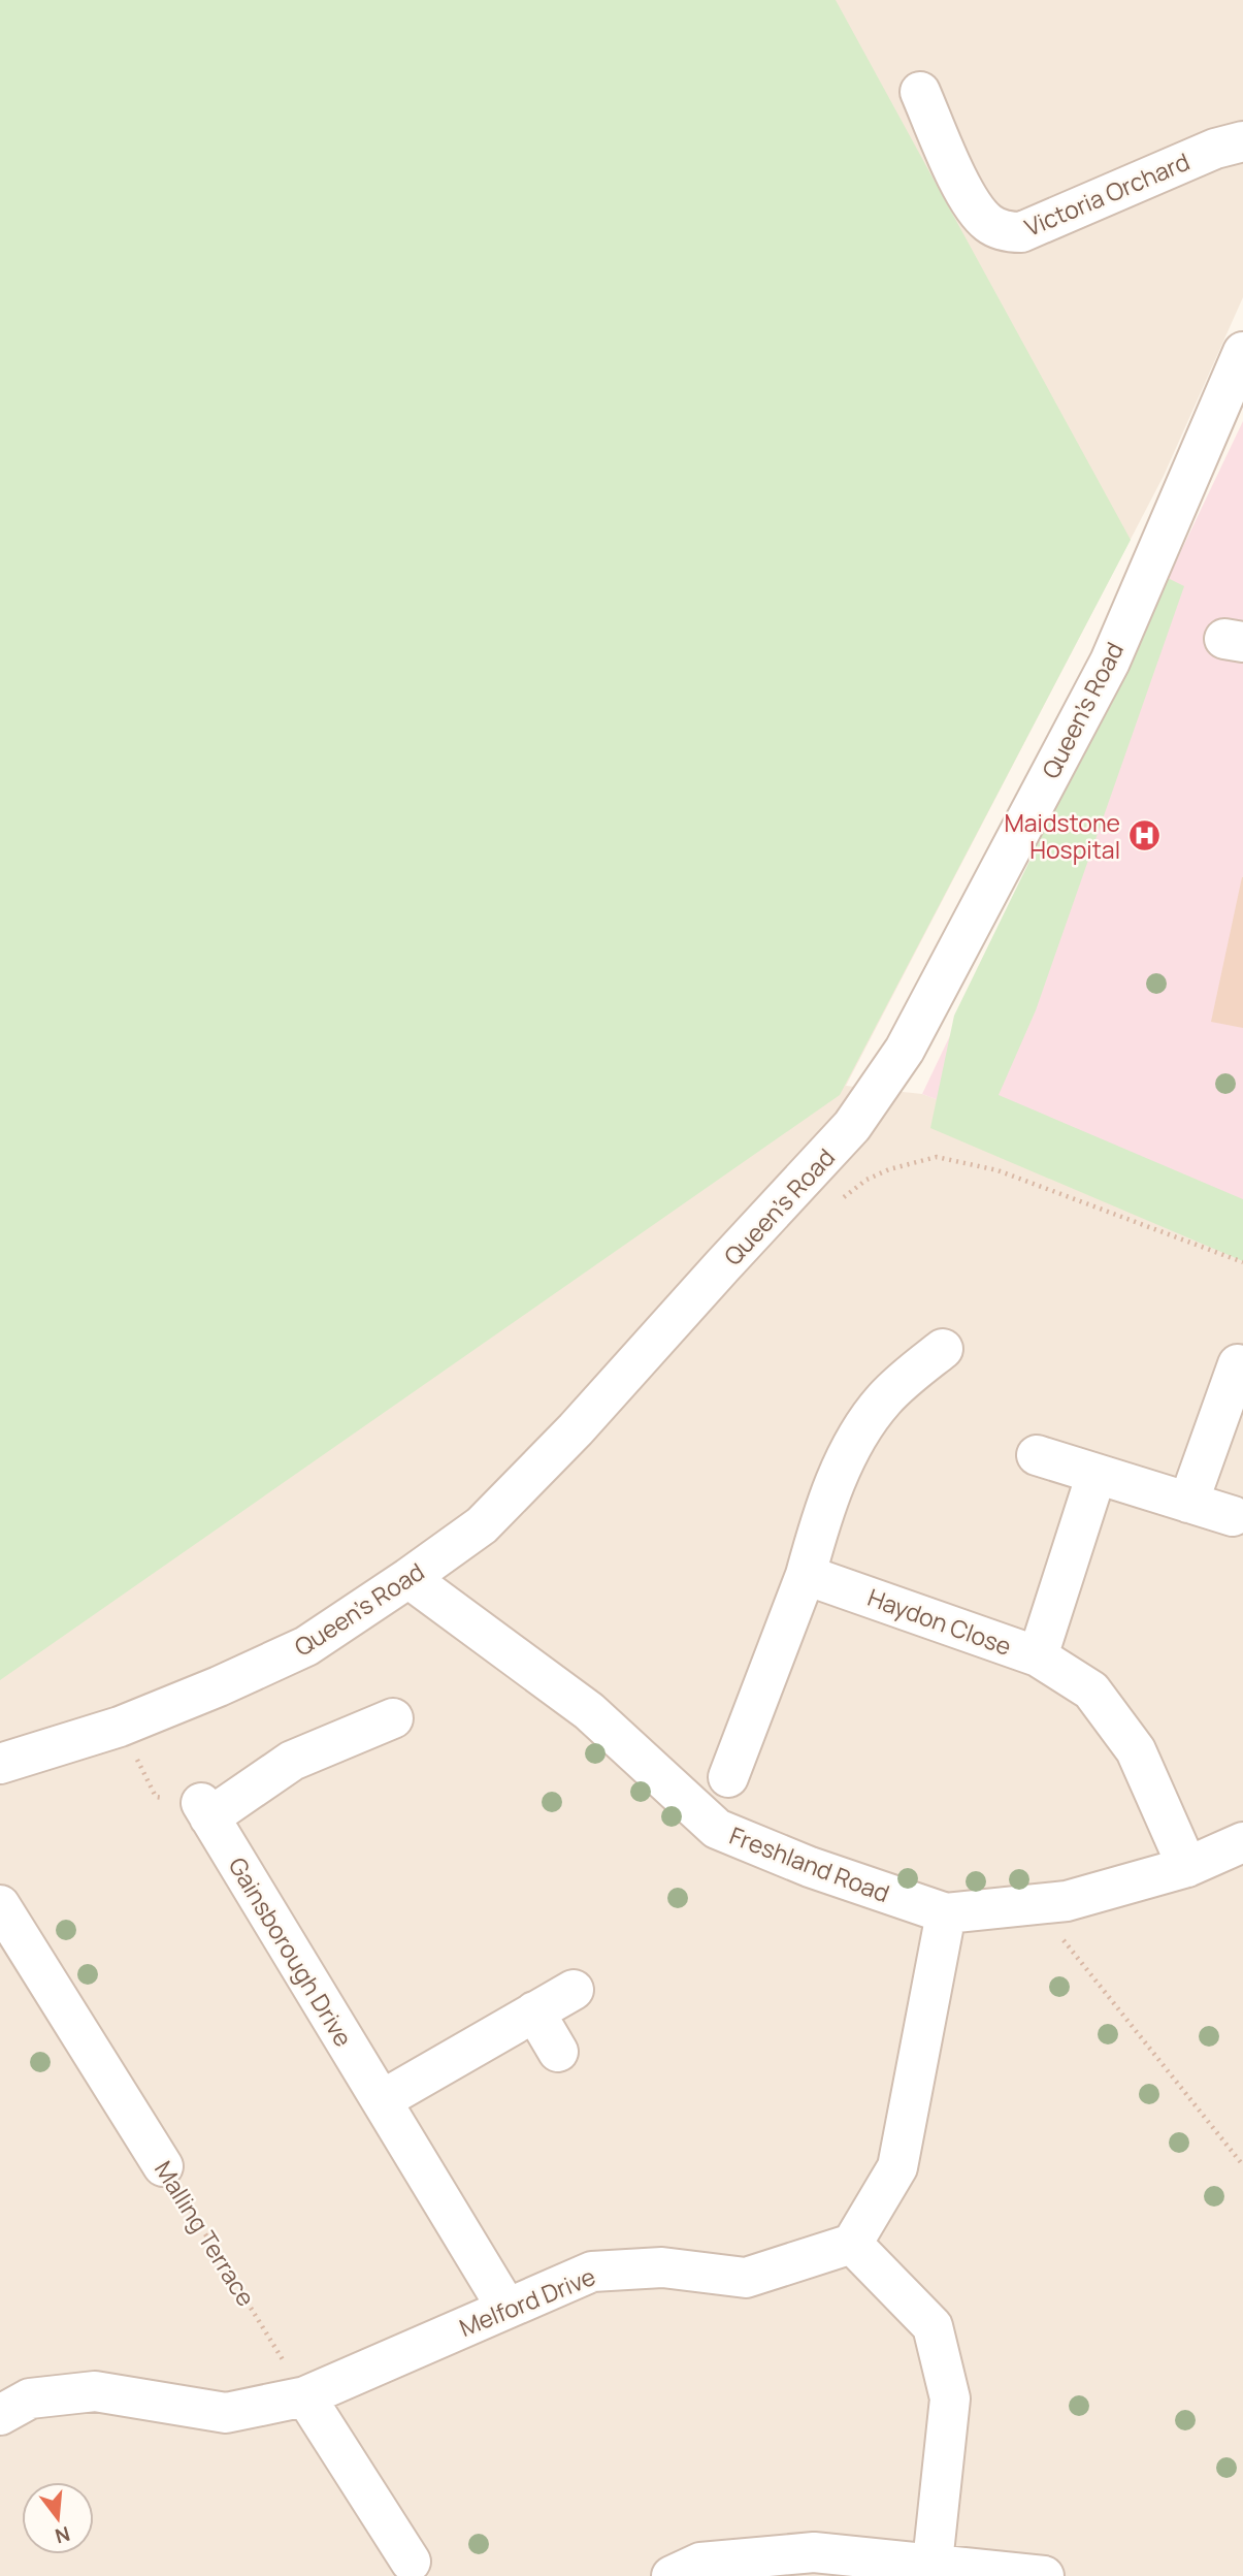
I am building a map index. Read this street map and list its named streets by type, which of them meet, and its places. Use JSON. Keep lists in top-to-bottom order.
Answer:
{
  "streets": {
    "street": [
      "Victoria Orchard",
      "Queen's Road",
      "Haydon Close",
      "Freshland Road",
      "Gainsborough Drive",
      "Malling Terrace",
      "Melford Drive"
    ]
  },
  "crossings": [
    ["Queen's Road", "Freshland Road"],
    ["Haydon Close", "Freshland Road"],
    ["Gainsborough Drive", "Melford Drive"],
    ["Malling Terrace", "Melford Drive"]
  ],
  "places": {
    "hospital": ["Maidstone Hospital"]
  },
  "north": "bottom"
}
